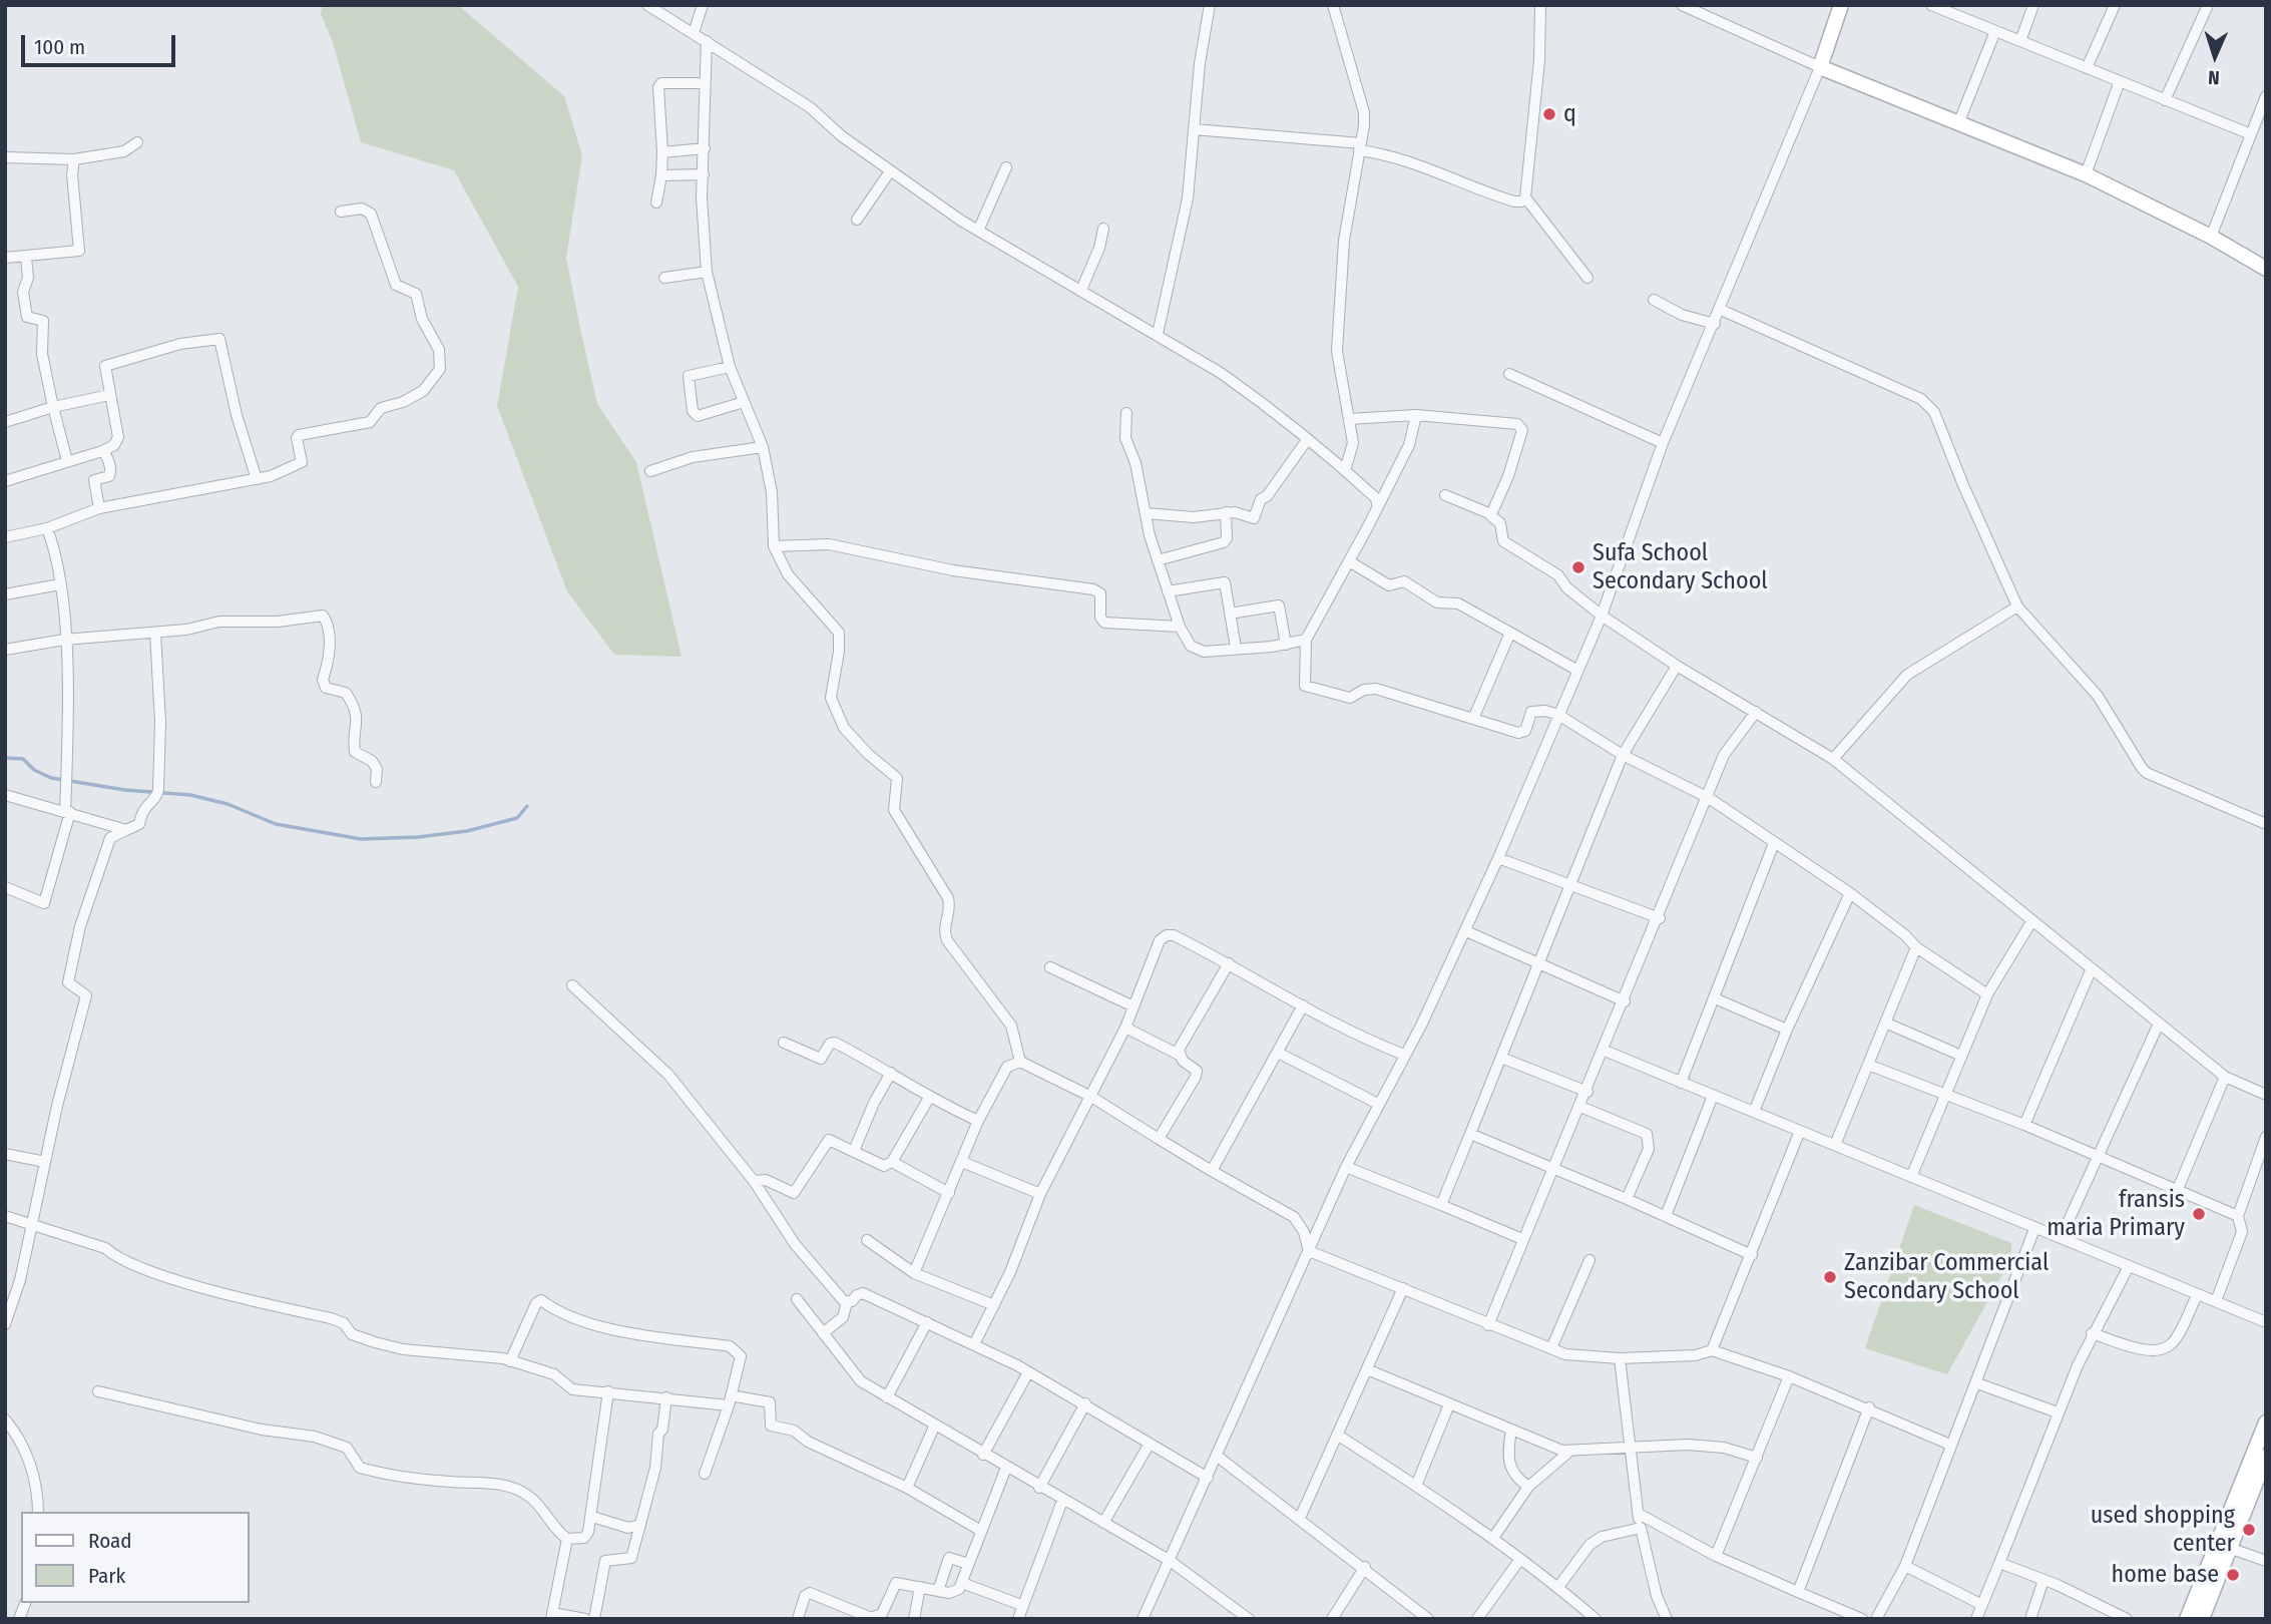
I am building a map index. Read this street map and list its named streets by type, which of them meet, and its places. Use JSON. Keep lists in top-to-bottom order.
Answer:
{
  "places": [
    "q",
    "Sufa School Secondary School",
    "fransis maria Primary",
    "Zanzibar Commercial Secondary School",
    "used shopping center",
    "home base"
  ],
  "legend": ["Road", "Park"],
  "scale_bar": "100 m",
  "north": "bottom"
}
